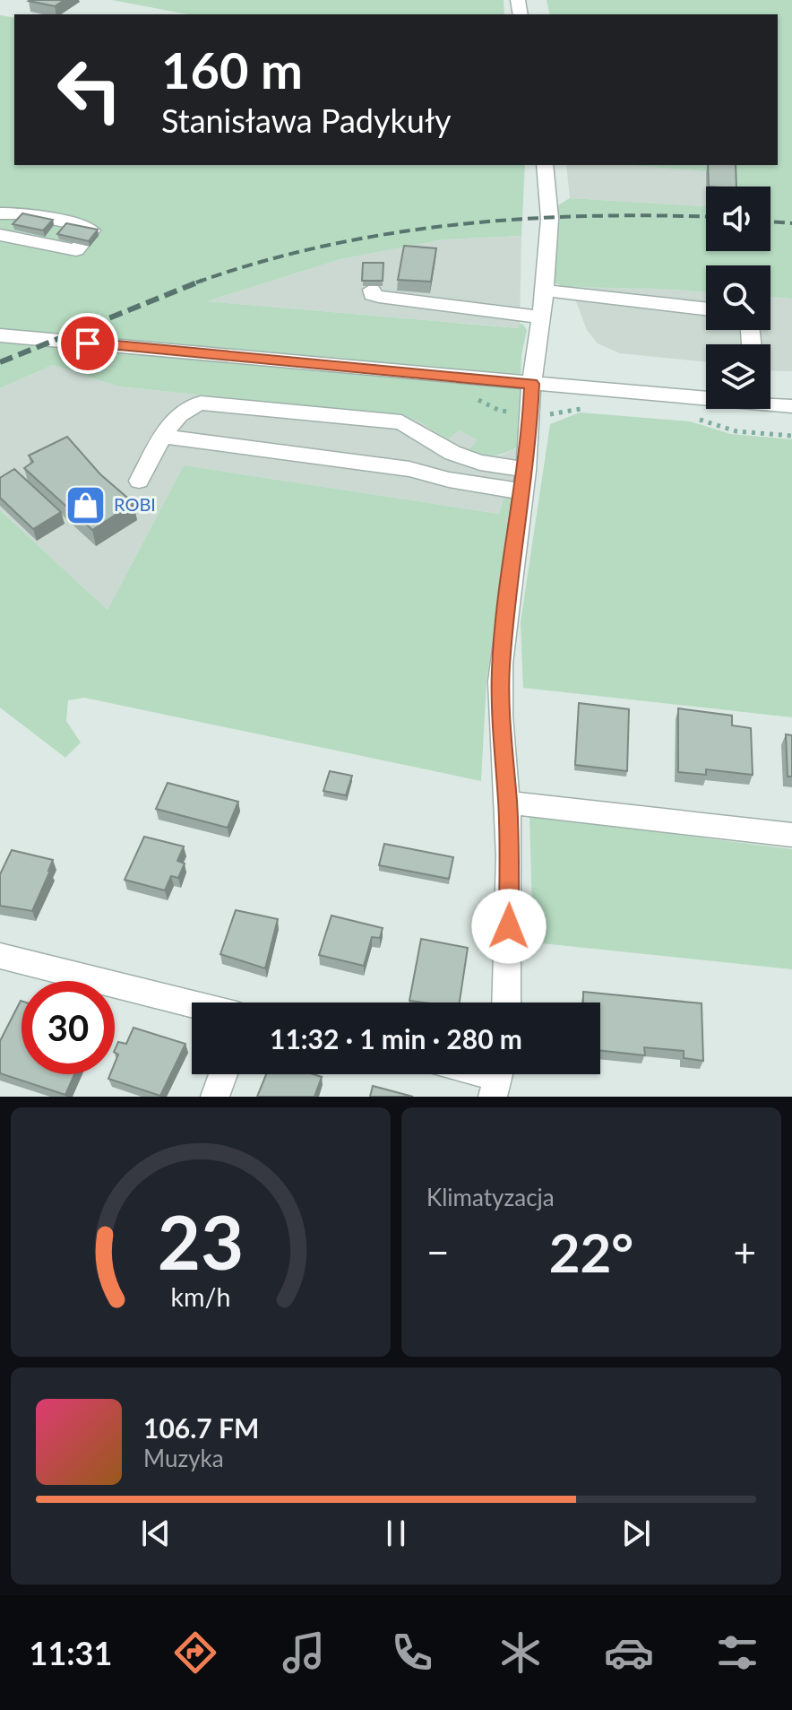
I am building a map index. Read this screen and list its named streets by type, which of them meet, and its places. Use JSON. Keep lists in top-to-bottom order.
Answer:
{
  "places": {
    "shop": ["ROBI"]
  },
  "page": {
    "turn": ["160 m", "Stanisława Padykuły"],
    "limit": "30",
    "trip": "11:32 · 1 min · 280 m",
    "tile": "Klimatyzacja",
    "heat": ["−", "22°", "+"],
    "song": ["106.7 FM", "Muzyka"],
    "tabs": "11:31",
    "gauge": ["23", "km/h"]
  }
}
